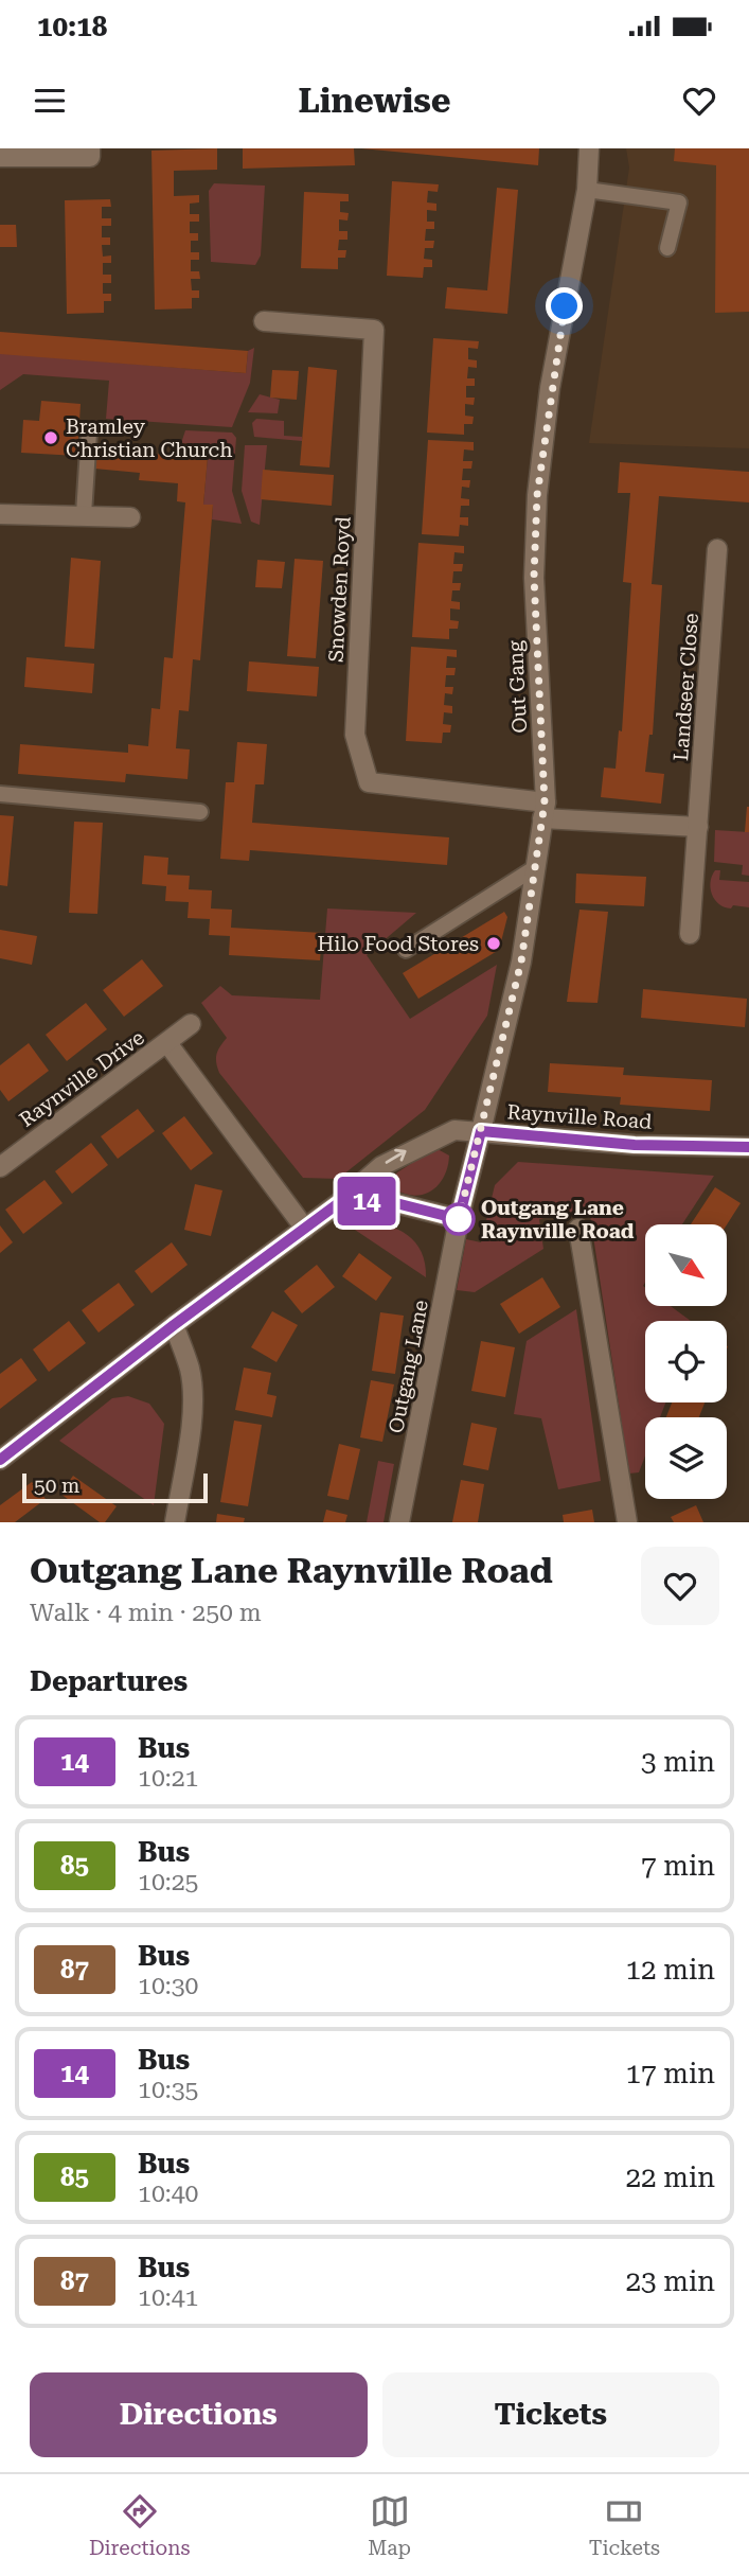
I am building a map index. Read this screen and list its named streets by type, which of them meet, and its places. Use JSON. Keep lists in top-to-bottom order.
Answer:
{
  "streets": {
    "street": [
      "Snowden Royd",
      "Out Gang",
      "Landseer Close",
      "Raynville Drive",
      "Raynville Road",
      "Outgang Lane"
    ]
  },
  "crossings": [
    ["Snowden Royd", "Out Gang"],
    ["Out Gang", "Raynville Road"],
    ["Out Gang", "Outgang Lane"]
  ],
  "places": ["Bramley Christian Church", "Hilo Food Stores", "Outgang Lane Raynville Road"],
  "lines": ["bus line 14"],
  "scale_bar": "50 m",
  "north": "bottom right",
  "page": {
    "status": "10:18",
    "header": "Linewise",
    "on_map": "14",
    "scale": "50 m",
    "heading": [
      ["Outgang Lane Raynville Road", "Walk · 4 min · 250 m"],
      "Departures"
    ],
    "list": [
      {
        "mark": "14",
        "name": "Bus",
        "note": "10:21",
        "value": "3 min"
      },
      {
        "mark": "85",
        "name": "Bus",
        "note": "10:25",
        "value": "7 min"
      },
      {
        "mark": "87",
        "name": "Bus",
        "note": "10:30",
        "value": "12 min"
      },
      {
        "mark": "14",
        "name": "Bus",
        "note": "10:35",
        "value": "17 min"
      },
      {
        "mark": "85",
        "name": "Bus",
        "note": "10:40",
        "value": "22 min"
      },
      {
        "mark": "87",
        "name": "Bus",
        "note": "10:41",
        "value": "23 min"
      }
    ],
    "buttons": ["Directions", "Tickets"],
    "tabs": ["Directions", "Map", "Tickets"]
  }
}
